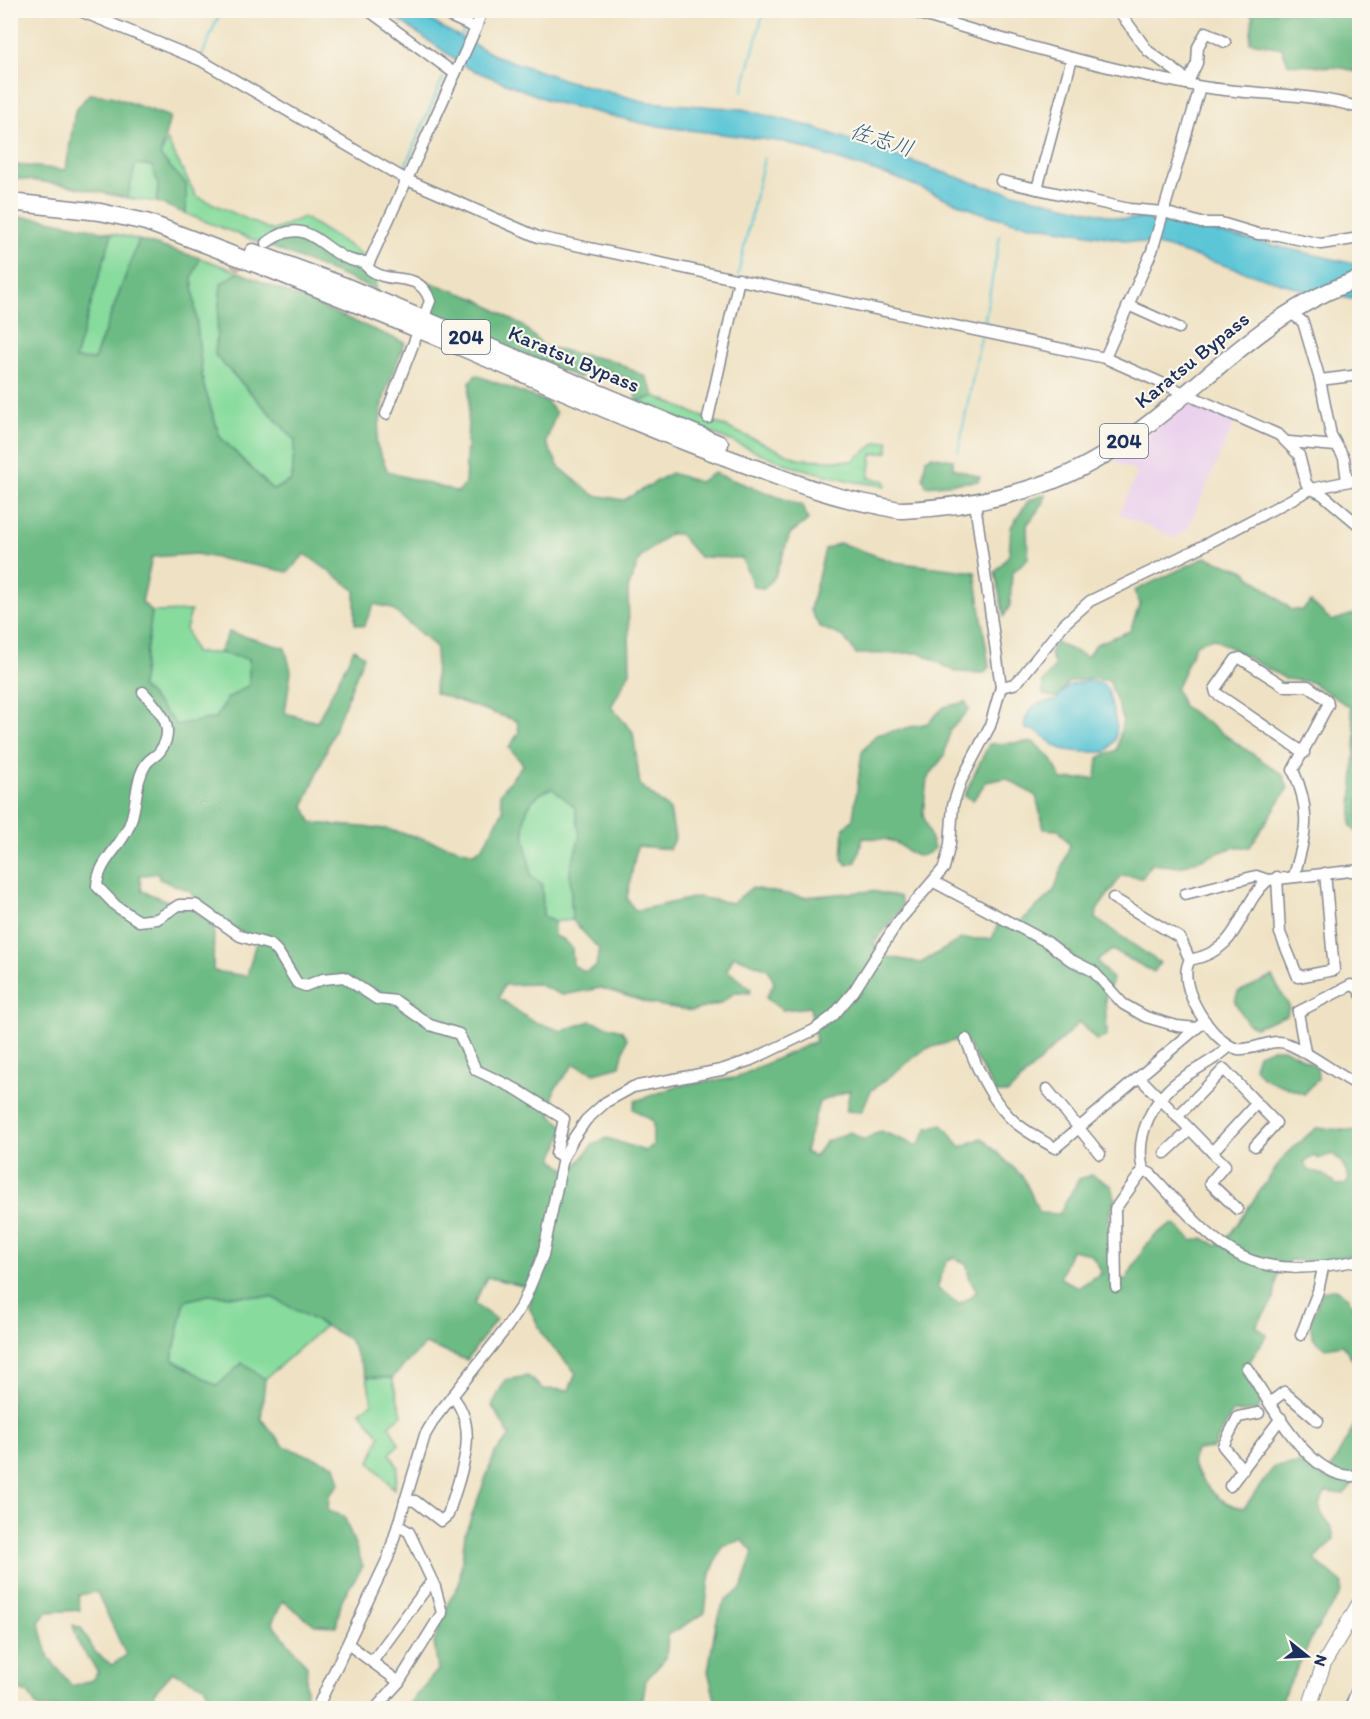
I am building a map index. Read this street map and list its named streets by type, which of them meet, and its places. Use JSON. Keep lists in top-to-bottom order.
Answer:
{
  "streets": {
    "highway": ["204", "Karatsu Bypass"]
  },
  "water": ["佐志川"],
  "north": "right"
}
